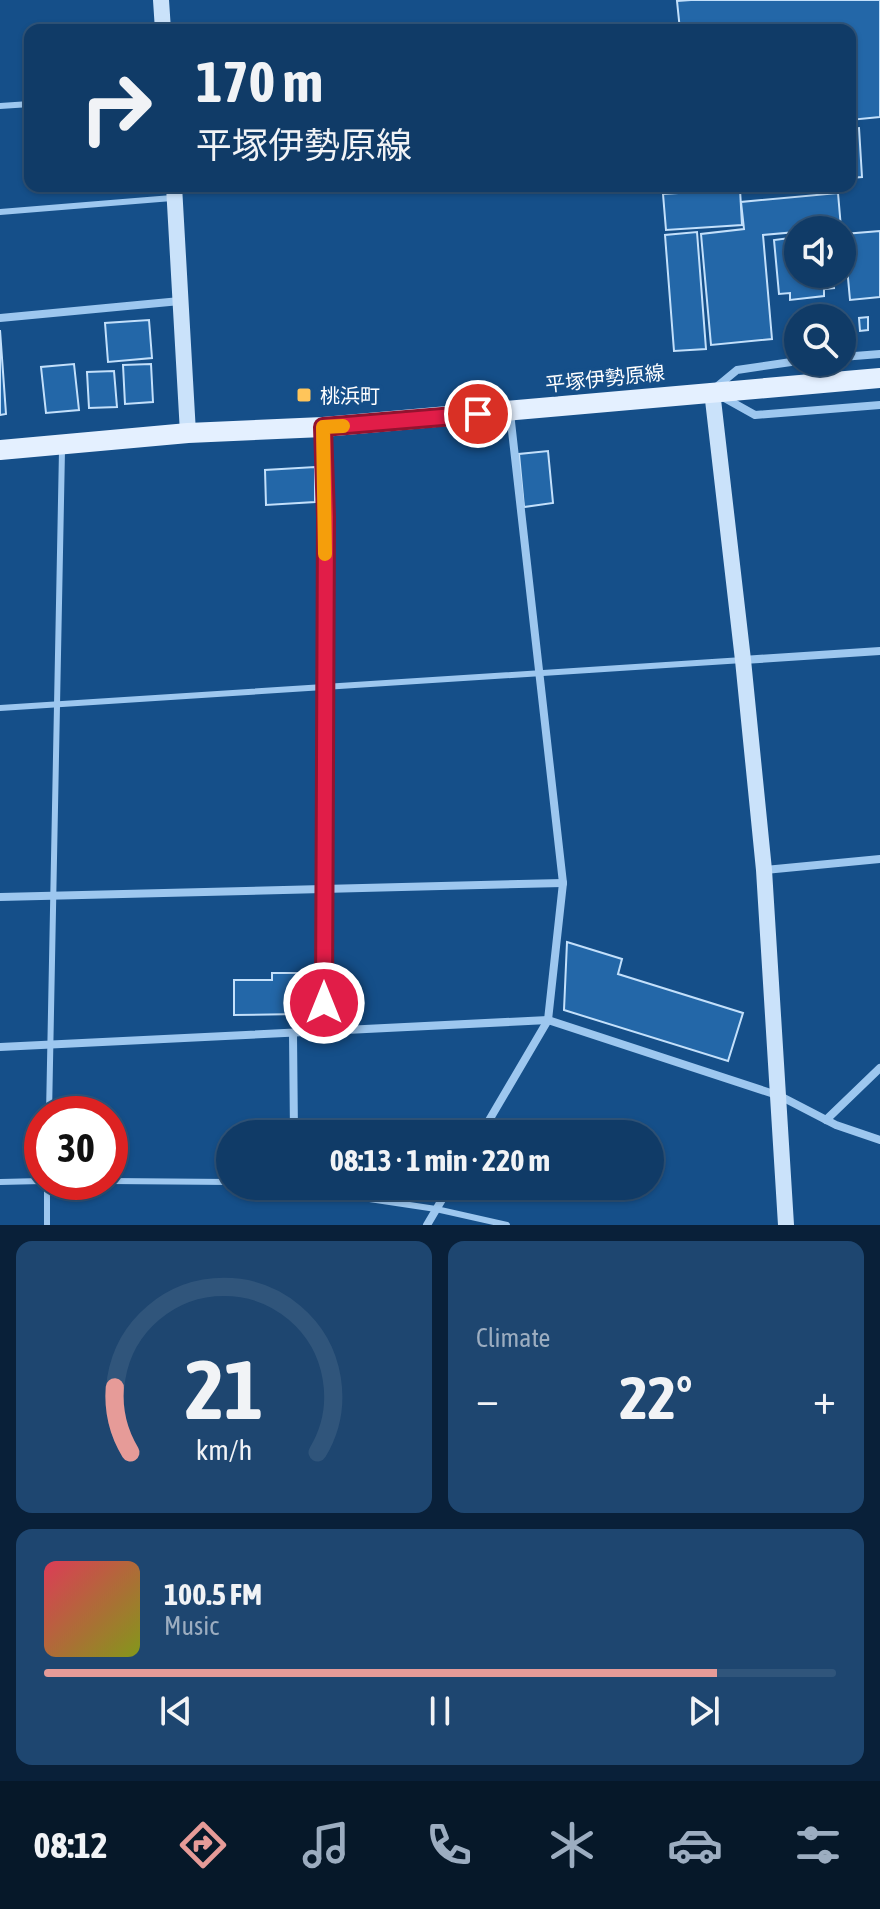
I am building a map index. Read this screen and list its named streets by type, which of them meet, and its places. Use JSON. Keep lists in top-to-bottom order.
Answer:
{
  "streets": {
    "main road": ["平塚伊勢原線"]
  },
  "places": {
    "transit": ["桃浜町"]
  },
  "page": {
    "turn": ["170 m", "平塚伊勢原線"],
    "limit": "30",
    "trip": "08:13 · 1 min · 220 m",
    "tile": "Climate",
    "heat": ["−", "22°", "+"],
    "song": ["100.5 FM", "Music"],
    "tabs": "08:12",
    "gauge": ["21", "km/h"]
  }
}
